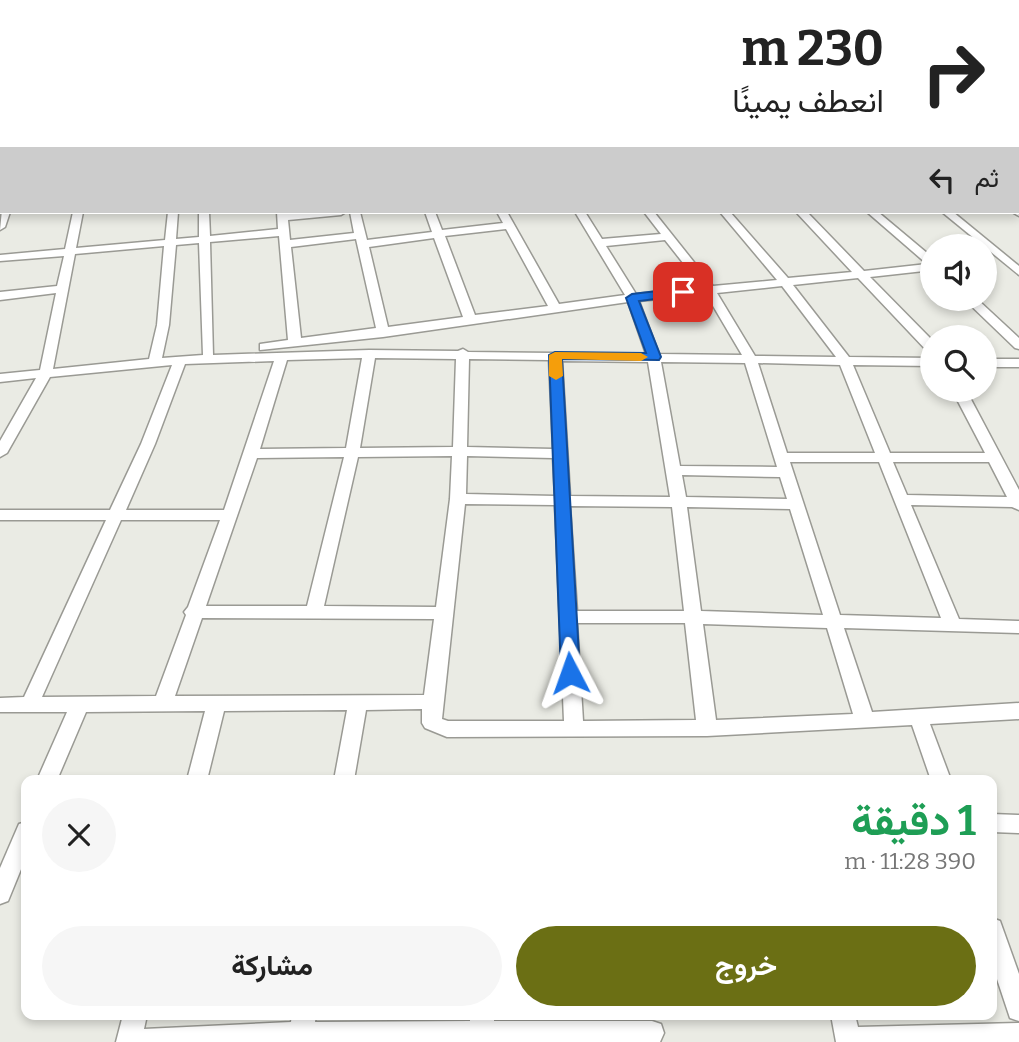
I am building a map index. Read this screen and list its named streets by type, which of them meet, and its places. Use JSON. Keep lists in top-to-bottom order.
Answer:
{
  "page": {
    "turn": ["230 m", "انعطف يمينًا"],
    "then": "ثم",
    "heading": ["1 دقيقة", "390 m · 11:28"],
    "buttons": ["خروج", "مشاركة"]
  }
}
